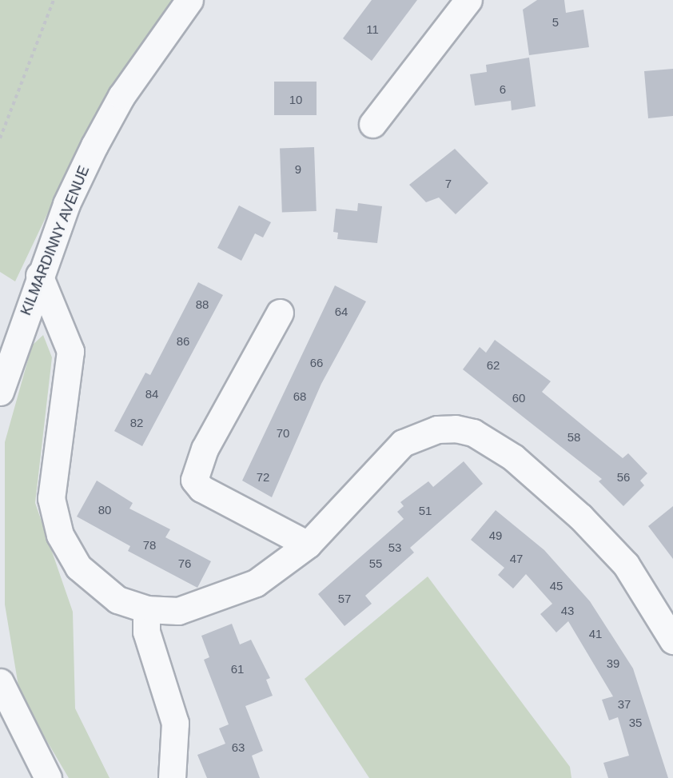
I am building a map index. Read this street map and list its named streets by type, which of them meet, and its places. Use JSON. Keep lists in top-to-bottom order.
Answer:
{
  "streets": {
    "street": ["KILMARDINNY AVENUE"]
  },
  "house_numbers": [
    "5",
    "11",
    "6",
    "10",
    "9",
    "7",
    "88",
    "64",
    "86",
    "66",
    "62",
    "84",
    "68",
    "60",
    "82",
    "70",
    "58",
    "72",
    "56",
    "80",
    "51",
    "49",
    "78",
    "53",
    "47",
    "76",
    "55",
    "45",
    "57",
    "43",
    "41",
    "39",
    "61",
    "37",
    "35",
    "63"
  ]
}
